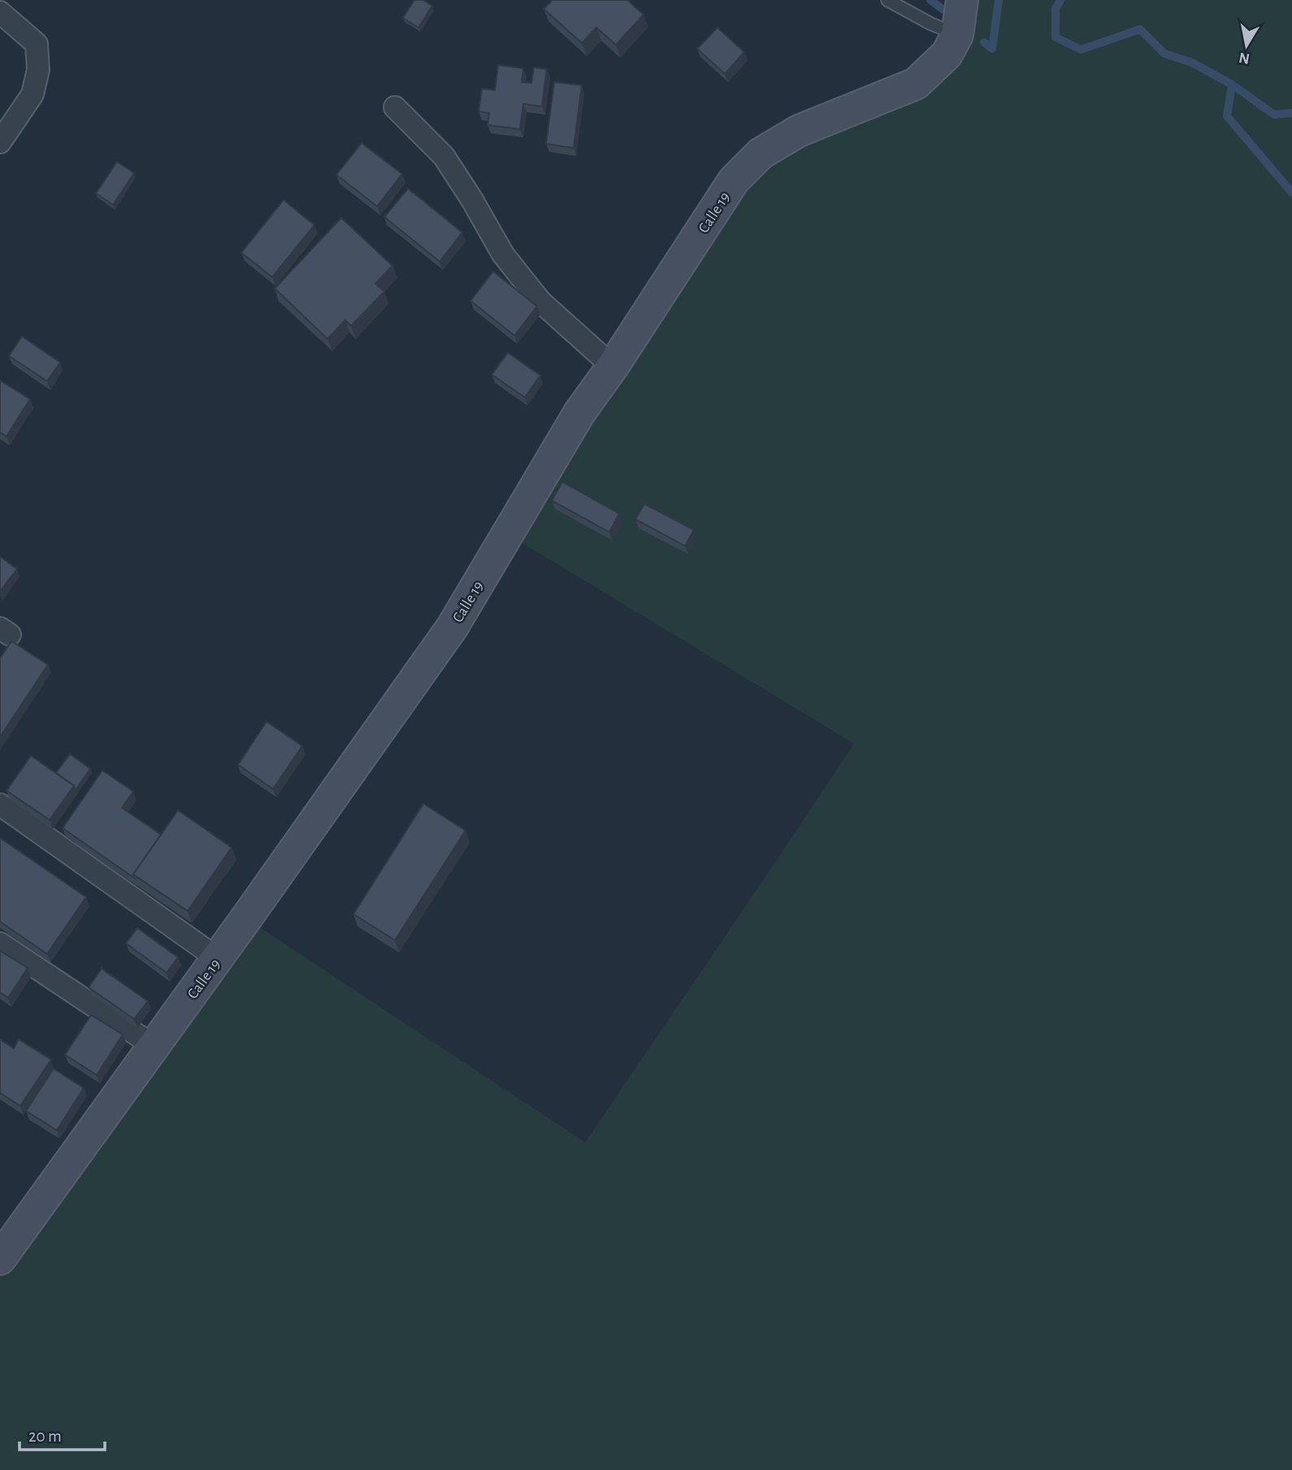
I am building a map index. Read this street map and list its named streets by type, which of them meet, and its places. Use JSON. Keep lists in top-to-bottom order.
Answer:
{
  "streets": {
    "street": ["Calle 19"]
  },
  "scale_bar": "20 m",
  "north": "bottom"
}
